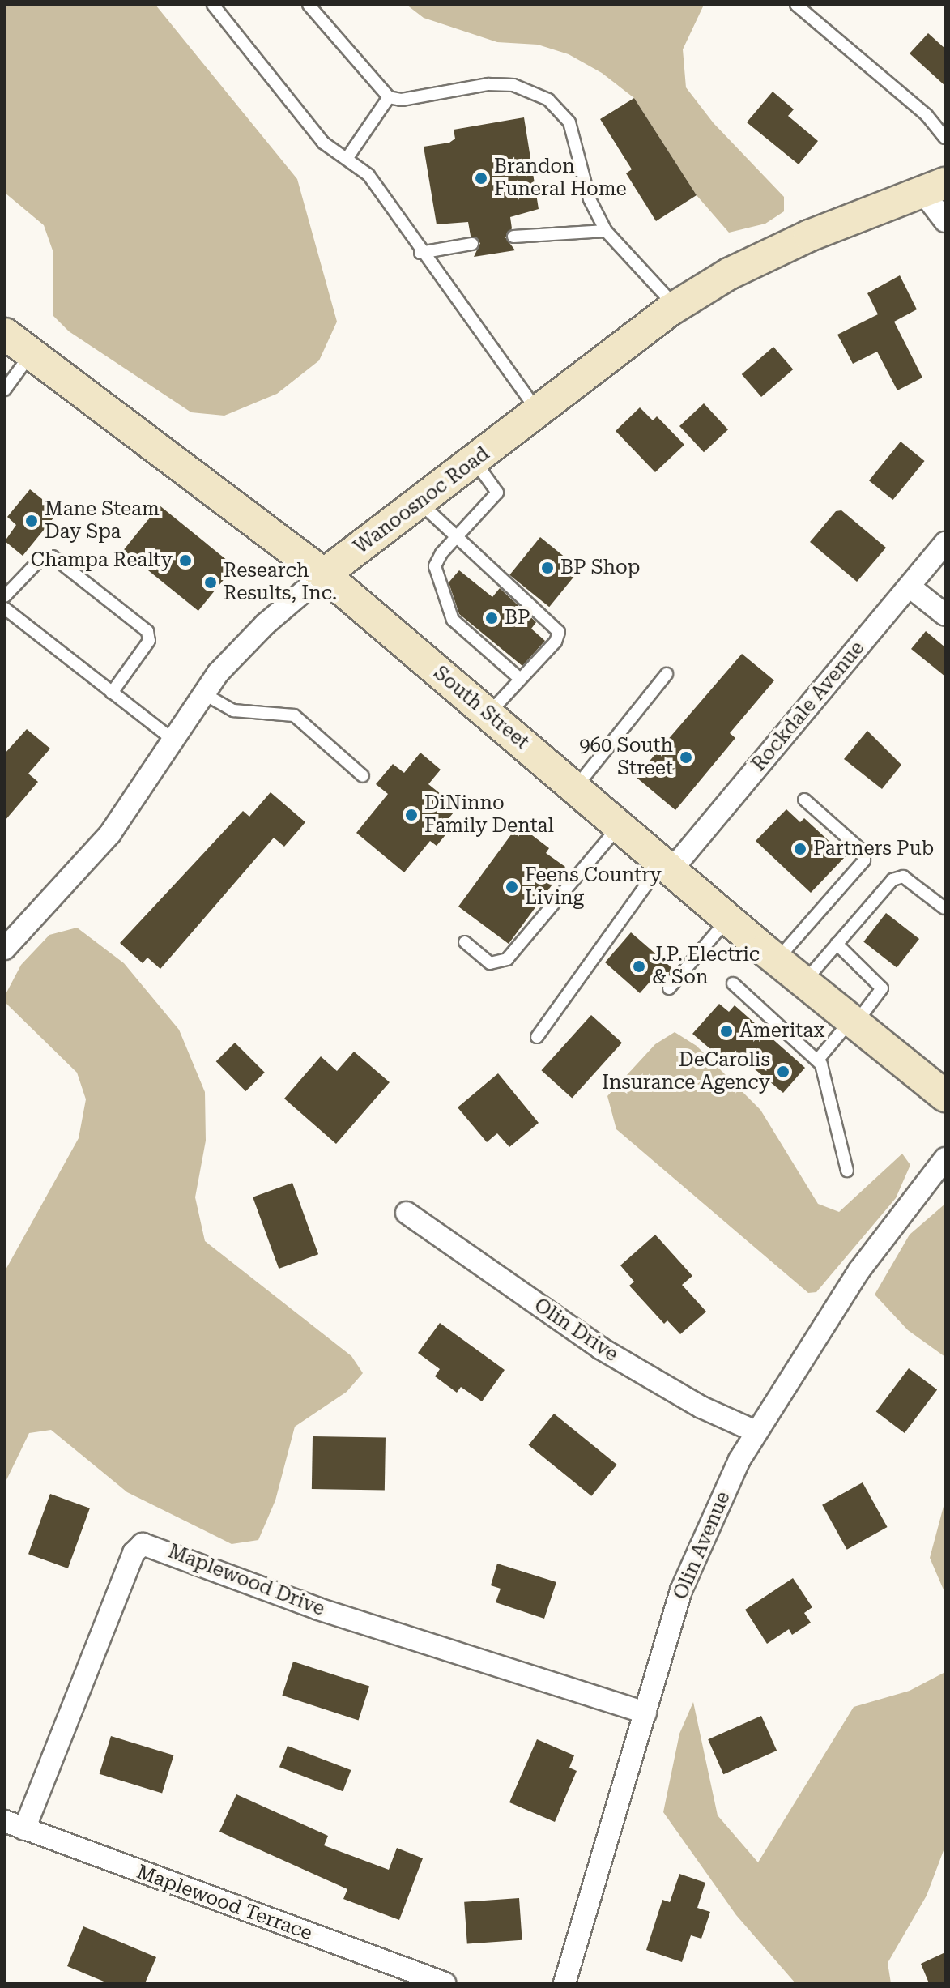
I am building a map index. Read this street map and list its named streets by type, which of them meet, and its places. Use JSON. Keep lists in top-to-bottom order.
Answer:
{
  "streets": {
    "main road": ["Wanoosnoc Road", "South Street"],
    "street": [
      "Rockdale Avenue",
      "Olin Drive",
      "Olin Avenue",
      "Maplewood Drive",
      "Maplewood Terrace"
    ]
  },
  "crossings": [
    ["Wanoosnoc Road", "South Street"],
    ["Rockdale Avenue", "South Street"],
    ["Olin Drive", "Olin Avenue"],
    ["Olin Avenue", "Maplewood Drive"],
    ["Maplewood Drive", "Maplewood Terrace"]
  ],
  "places": [
    "Brandon Funeral Home",
    "Mane Steam Day Spa",
    "Champa Realty",
    "BP Shop",
    "Research Results, Inc.",
    "BP",
    "960 South Street",
    "DiNinno Family Dental",
    "Partners Pub",
    "Feens Country Living",
    "J.P. Electric & Son",
    "Ameritax",
    "DeCarolis Insurance Agency"
  ]
}
